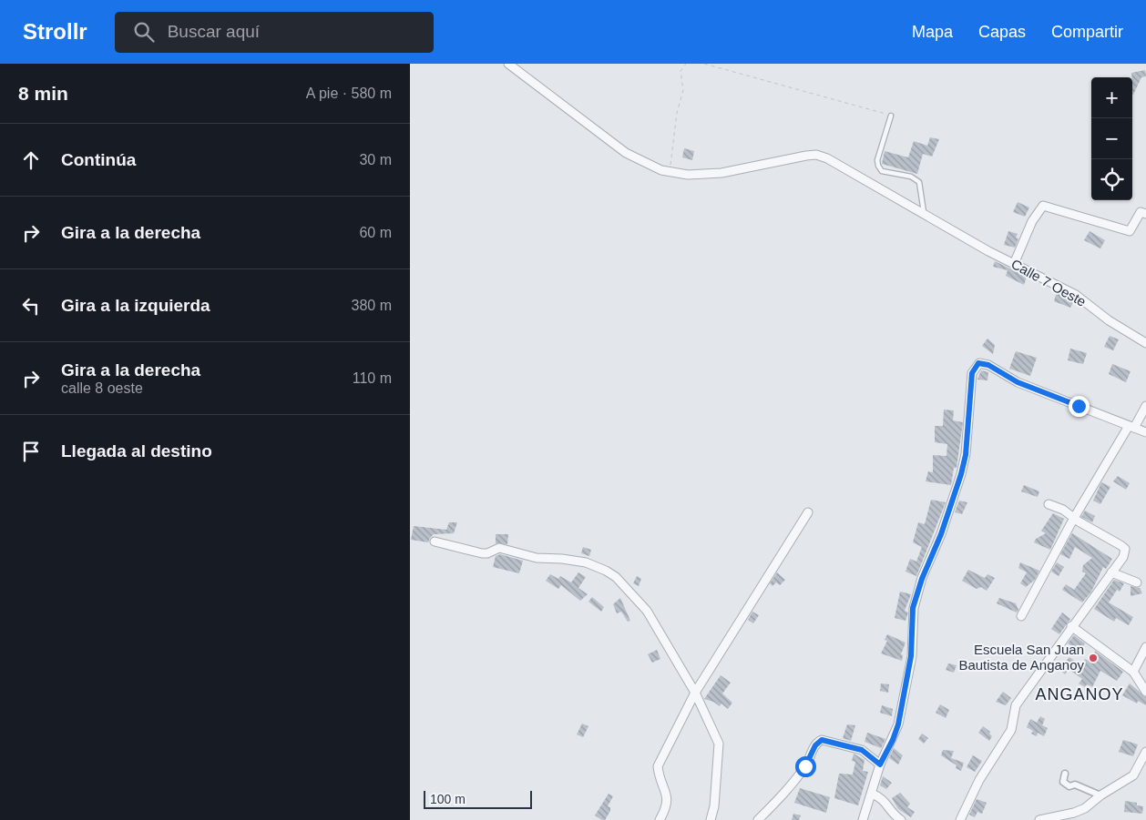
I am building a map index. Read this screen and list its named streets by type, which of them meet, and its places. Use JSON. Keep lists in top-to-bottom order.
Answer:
{
  "streets": {
    "street": ["Calle 7 Oeste"]
  },
  "districts": ["ANGANOY"],
  "places": ["Escuela San Juan Bautista de Anganoy"],
  "scale_bar": "100 m",
  "page": {
    "header": "Strollr",
    "search": "Buscar aquí",
    "nav": ["Mapa", "Capas", "Compartir"],
    "heading": ["8 min", "A pie · 580 m"],
    "map_buttons": ["+", "−"],
    "list": [
      ["Continúa", "30 m"],
      ["Gira a la derecha", "60 m"],
      ["Gira a la izquierda", "380 m"],
      ["Gira a la derecha", "calle 8 oeste", "110 m"],
      "Llegada al destino"
    ],
    "scale": "100 m"
  }
}
